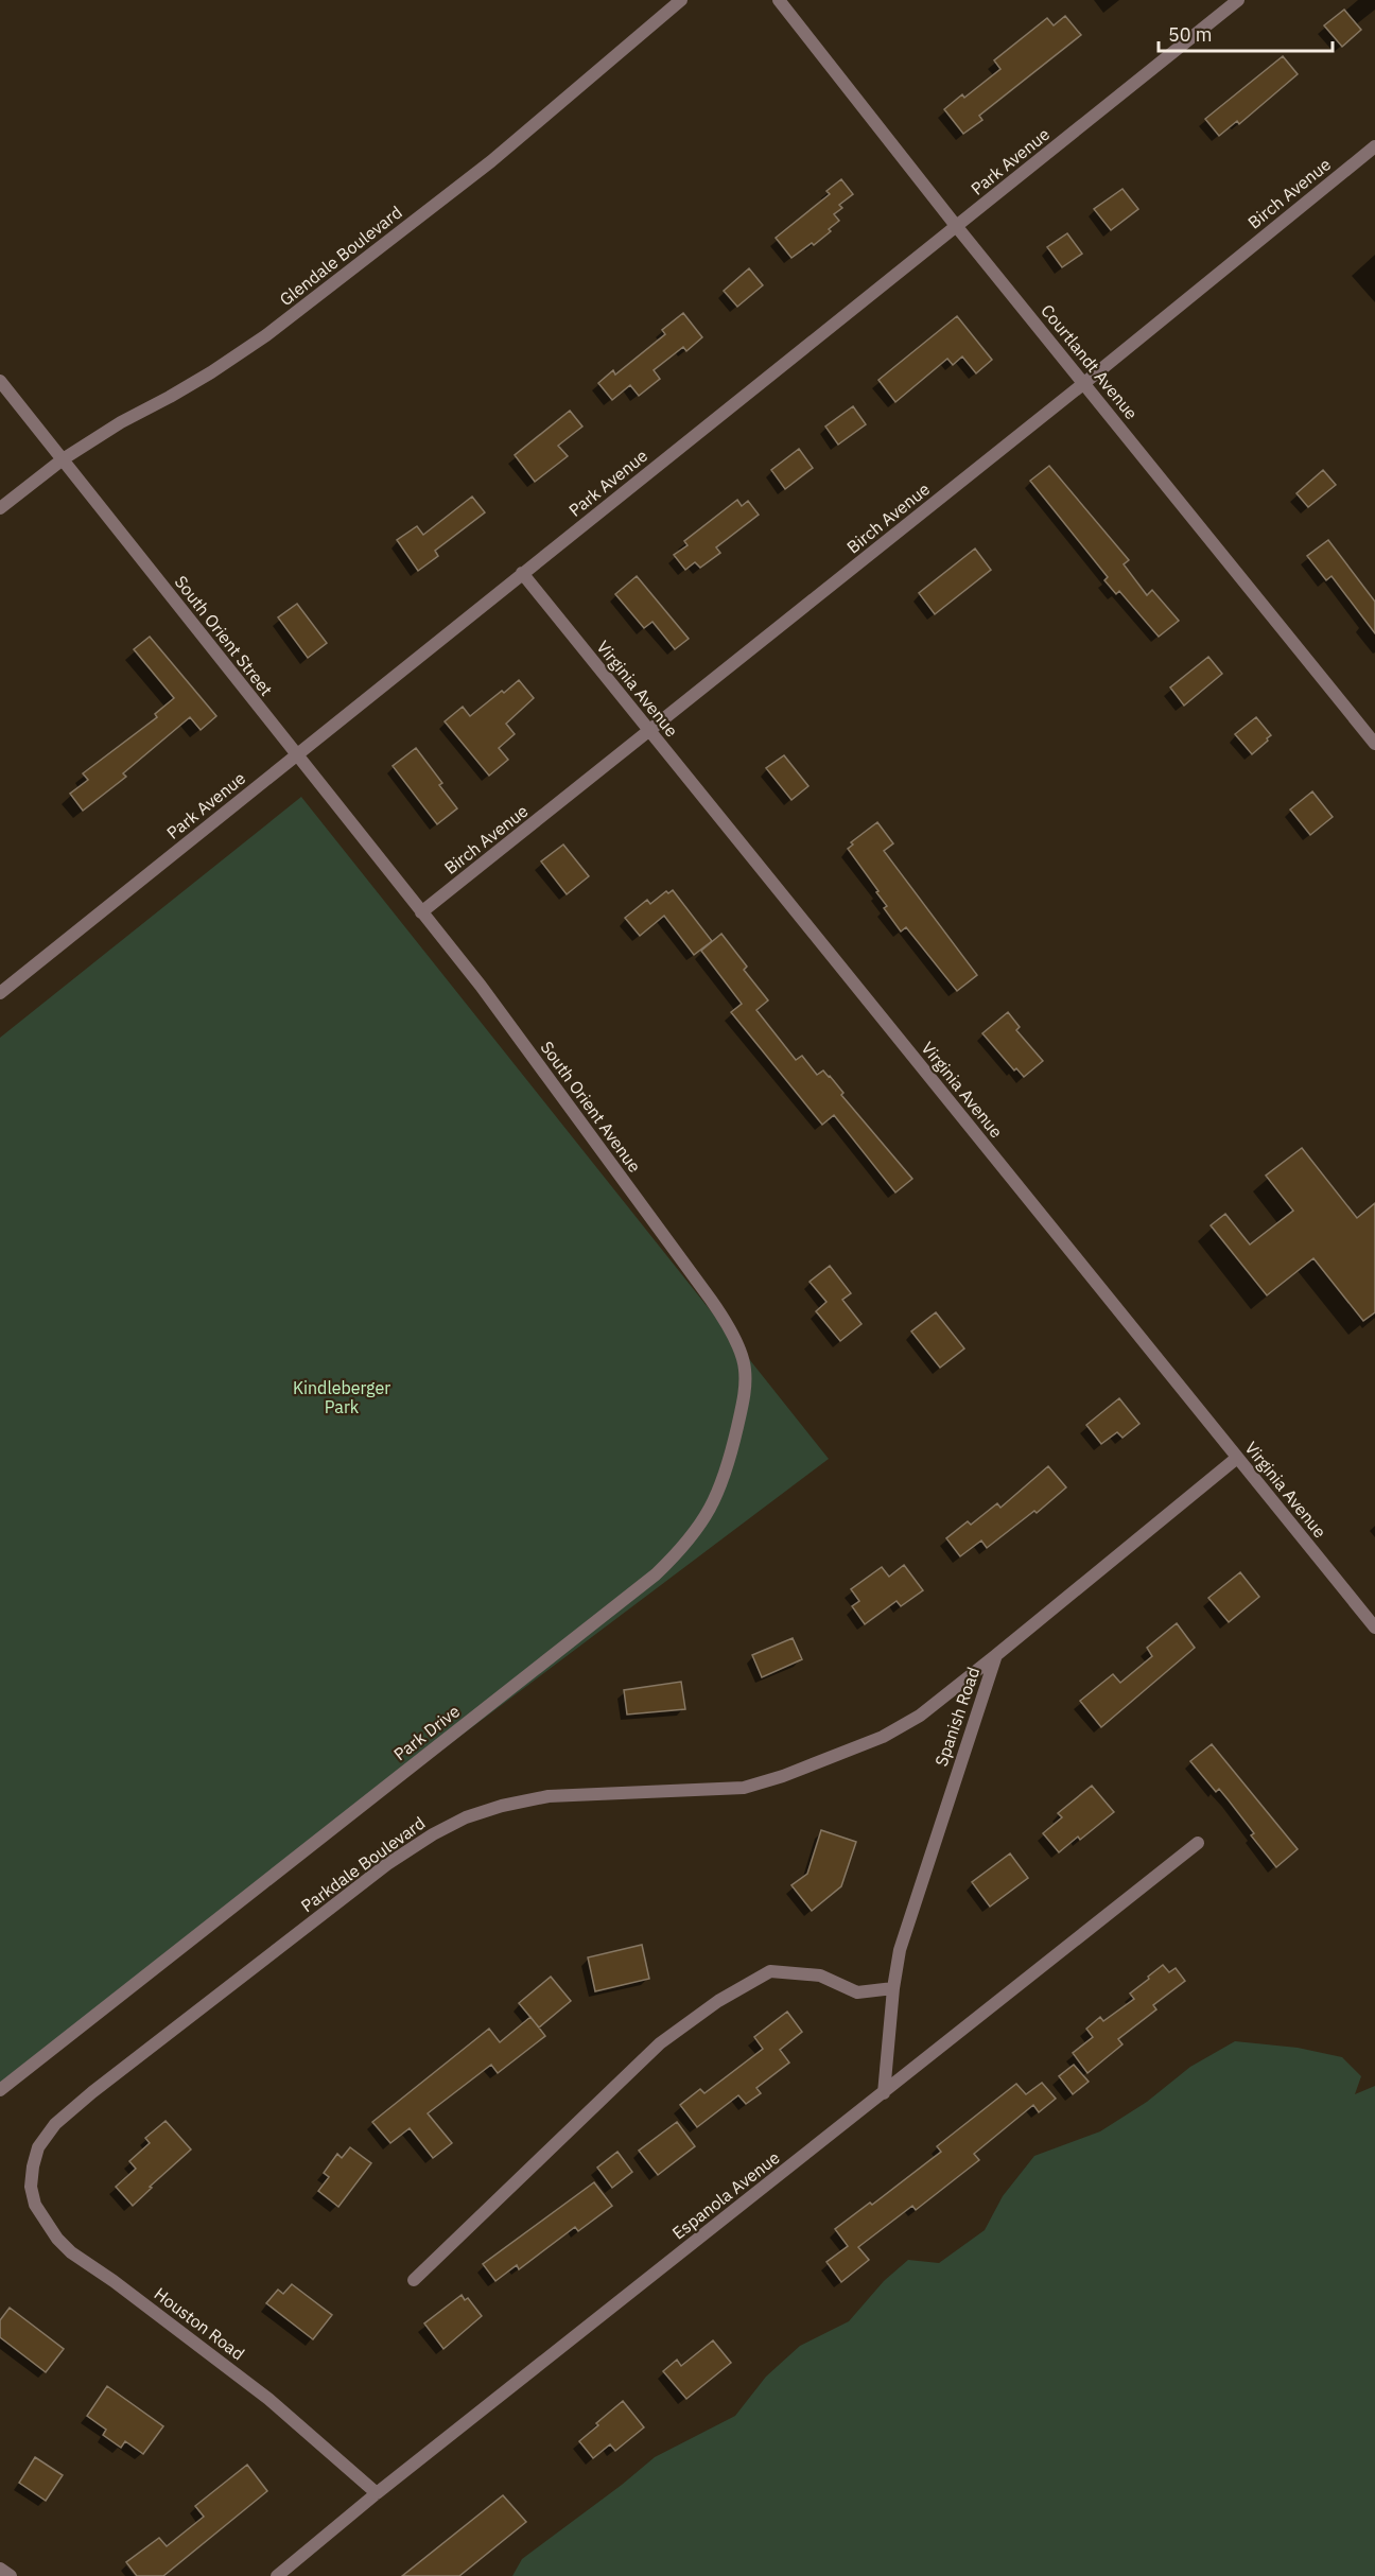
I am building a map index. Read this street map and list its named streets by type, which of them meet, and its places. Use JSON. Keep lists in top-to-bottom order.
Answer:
{
  "streets": {
    "street": [
      "Park Avenue",
      "Birch Avenue",
      "Glendale Boulevard",
      "Courtlandt Avenue",
      "South Orient Street",
      "Virginia Avenue",
      "South Orient Avenue",
      "Spanish Road",
      "Park Drive",
      "Parkdale Boulevard",
      "Espanola Avenue",
      "Houston Road"
    ]
  },
  "crossings": [
    ["Park Avenue", "Courtlandt Avenue"],
    ["Park Avenue", "South Orient Street"],
    ["Park Avenue", "Virginia Avenue"],
    ["Birch Avenue", "Courtlandt Avenue"],
    ["Birch Avenue", "South Orient Street"],
    ["Birch Avenue", "Virginia Avenue"],
    ["Birch Avenue", "South Orient Avenue"],
    ["Glendale Boulevard", "South Orient Street"],
    ["South Orient Street", "South Orient Avenue"],
    ["Virginia Avenue", "Spanish Road"],
    ["South Orient Avenue", "Park Drive"],
    ["Spanish Road", "Parkdale Boulevard"],
    ["Spanish Road", "Espanola Avenue"],
    ["Parkdale Boulevard", "Houston Road"],
    ["Espanola Avenue", "Houston Road"]
  ],
  "parks": ["Kindleberger Park"],
  "scale_bar": "50 m"
}
